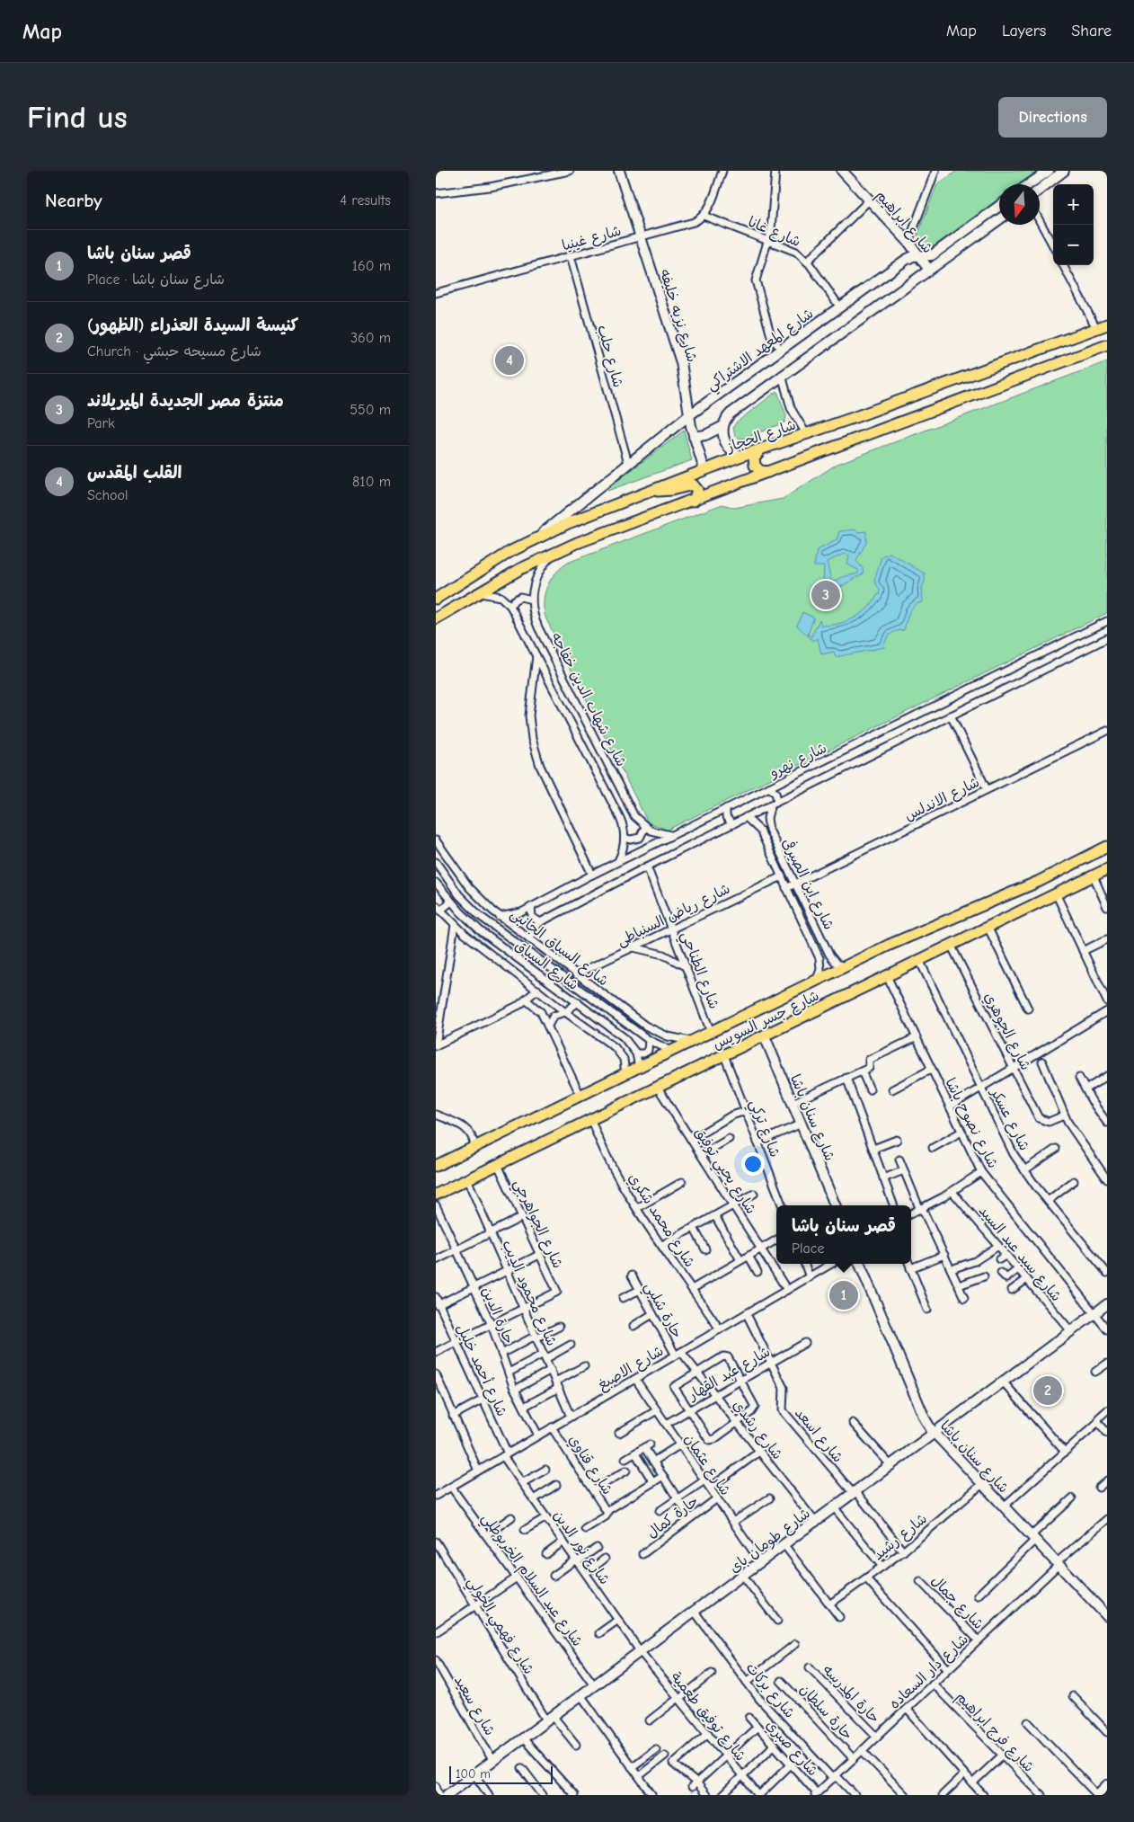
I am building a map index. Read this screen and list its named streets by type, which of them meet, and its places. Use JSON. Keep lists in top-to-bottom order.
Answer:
{
  "streets": {
    "main road": ["شارع الحجاز", "شارع جسر السويس"],
    "street": [
      "شارع ابراهيم",
      "شارع غانا",
      "شارع غينيا",
      "شارع نزيه خليفه",
      "شارع المعهد الاشتراكي",
      "شارع حلب",
      "شارع شهاب الدين خفاجه",
      "شارع نهرو",
      "شارع الاندلس",
      "شارع ابن الصيرفى",
      "شارع رياض السنباطى",
      "شارع السباق الجانبى",
      "شارع السباق",
      "شارع الطناحي",
      "شارع الجوهري",
      "شارع سنان باشا",
      "شارع عسكر",
      "شارع نصوح باشا",
      "شارع تركي",
      "شارع يحيي توفيق",
      "شارع محمد شكري",
      "شارع الجواهرجي",
      "شارع سيد عيد السيد",
      "شارع محمود الديب",
      "حارة شلبي",
      "حارة الدين",
      "شارع الاصبغ",
      "شارع أحمد خليل",
      "شارع عبد القهار",
      "شارع رشدي",
      "شارع اسعد",
      "شارع قناوي",
      "شارع عثمان",
      "حارة كمال",
      "شارع رشيد",
      "شارع طومان باى",
      "شارع نور الدين",
      "شارع عبد السلام الخربوطلي",
      "شارع جمال",
      "شارع فهمي الخولي",
      "شارع دار السعاده",
      "شارع بركات",
      "حارة المدرسه",
      "شارع سعيد",
      "حارة سلطان",
      "شارع توفيق طعمية",
      "شارع فرج ابراهيم",
      "شارع صبري"
    ]
  },
  "crossings": [
    ["شارع ابراهيم", "شارع المعهد الاشتراكي"],
    ["شارع غانا", "شارع غينيا"],
    ["شارع غانا", "شارع المعهد الاشتراكي"],
    ["شارع غينيا", "شارع نزيه خليفه"],
    ["شارع غينيا", "شارع حلب"],
    ["شارع نزيه خليفه", "شارع المعهد الاشتراكي"],
    ["شارع نزيه خليفه", "شارع الحجاز"],
    ["شارع المعهد الاشتراكي", "شارع حلب"],
    ["شارع المعهد الاشتراكي", "شارع الحجاز"],
    ["شارع شهاب الدين خفاجه", "شارع نهرو"],
    ["شارع نهرو", "شارع ابن الصيرفى"],
    ["شارع نهرو", "شارع السباق الجانبى"],
    ["شارع نهرو", "شارع الطناحي"],
    ["شارع الاندلس", "شارع ابن الصيرفى"],
    ["شارع ابن الصيرفى", "شارع رياض السنباطى"],
    ["شارع ابن الصيرفى", "شارع جسر السويس"],
    ["شارع رياض السنباطى", "شارع السباق الجانبى"],
    ["شارع رياض السنباطى", "شارع الطناحي"],
    ["شارع السباق الجانبى", "شارع جسر السويس"],
    ["شارع السباق", "شارع جسر السويس"],
    ["شارع الطناحي", "شارع جسر السويس"],
    ["شارع جسر السويس", "شارع الجوهري"],
    ["شارع جسر السويس", "شارع سنان باشا"],
    ["شارع جسر السويس", "شارع عسكر"],
    ["شارع جسر السويس", "شارع نصوح باشا"],
    ["شارع جسر السويس", "شارع تركي"],
    ["شارع جسر السويس", "شارع يحيي توفيق"],
    ["شارع جسر السويس", "شارع محمد شكري"],
    ["شارع جسر السويس", "شارع الجواهرجي"],
    ["شارع جسر السويس", "شارع محمود الديب"],
    ["شارع سنان باشا", "شارع رشيد"],
    ["شارع سنان باشا", "شارع طومان باى"],
    ["شارع سنان باشا", "شارع دار السعاده"],
    ["شارع نصوح باشا", "شارع طومان باى"],
    ["شارع يحيي توفيق", "شارع الاصبغ"],
    ["شارع محمد شكري", "شارع الاصبغ"],
    ["شارع الجواهرجي", "شارع محمود الديب"],
    ["شارع سيد عيد السيد", "شارع طومان باى"],
    ["شارع محمود الديب", "شارع الاصبغ"],
    ["حارة شلبي", "شارع الاصبغ"],
    ["حارة شلبي", "شارع رشدي"],
    ["حارة الدين", "شارع الاصبغ"],
    ["شارع الاصبغ", "شارع أحمد خليل"],
    ["شارع الاصبغ", "شارع رشدي"],
    ["شارع الاصبغ", "شارع اسعد"],
    ["شارع الاصبغ", "شارع قناوي"],
    ["شارع الاصبغ", "شارع عثمان"],
    ["شارع الاصبغ", "شارع نور الدين"],
    ["شارع الاصبغ", "شارع عبد السلام الخربوطلي"],
    ["شارع أحمد خليل", "شارع نور الدين"],
    ["شارع عبد القهار", "شارع رشدي"],
    ["شارع عبد القهار", "شارع اسعد"],
    ["شارع عبد القهار", "شارع عثمان"],
    ["شارع رشدي", "شارع طومان باى"],
    ["شارع اسعد", "شارع رشيد"],
    ["شارع اسعد", "شارع طومان باى"],
    ["شارع عثمان", "حارة كمال"],
    ["شارع عثمان", "شارع طومان باى"],
    ["شارع طومان باى", "شارع نور الدين"],
    ["شارع طومان باى", "شارع عبد السلام الخربوطلي"],
    ["شارع طومان باى", "شارع فهمي الخولي"],
    ["شارع طومان باى", "شارع بركات"],
    ["شارع طومان باى", "شارع سعيد"],
    ["شارع طومان باى", "شارع توفيق طعمية"],
    ["شارع نور الدين", "شارع توفيق طعمية"],
    ["شارع جمال", "شارع دار السعاده"],
    ["شارع دار السعاده", "شارع بركات"],
    ["شارع دار السعاده", "حارة المدرسه"],
    ["شارع دار السعاده", "حارة سلطان"],
    ["شارع دار السعاده", "شارع فرج ابراهيم"],
    ["شارع دار السعاده", "شارع صبري"]
  ],
  "scale_bar": "100 m",
  "north": "bottom",
  "page": {
    "header": "Map",
    "nav": ["Map", "Layers", "Share"],
    "buttons": "Directions",
    "title": "Find us",
    "heading": ["Nearby", "4 results"],
    "map_buttons": ["+", "−"],
    "list": [
      {
        "mark": "1",
        "name": "قصر سنان باشا",
        "note": "Place · شارع سنان باشا",
        "value": "160 m"
      },
      {
        "mark": "2",
        "name": "كنيسة السيدة العذراء (الظهور)",
        "note": "Church · شارع مسيحه حبشي",
        "value": "360 m"
      },
      {
        "mark": "3",
        "name": "منتزة مصر الجديدة الميريلاند",
        "note": "Park",
        "value": "550 m"
      },
      {
        "mark": "4",
        "name": "القلب المقدس",
        "note": "School",
        "value": "810 m"
      }
    ],
    "pins": [
      "4",
      "3",
      "1",
      "2"
    ],
    "popup": ["قصر سنان باشا", "Place"],
    "scale": "100 m"
  }
}
